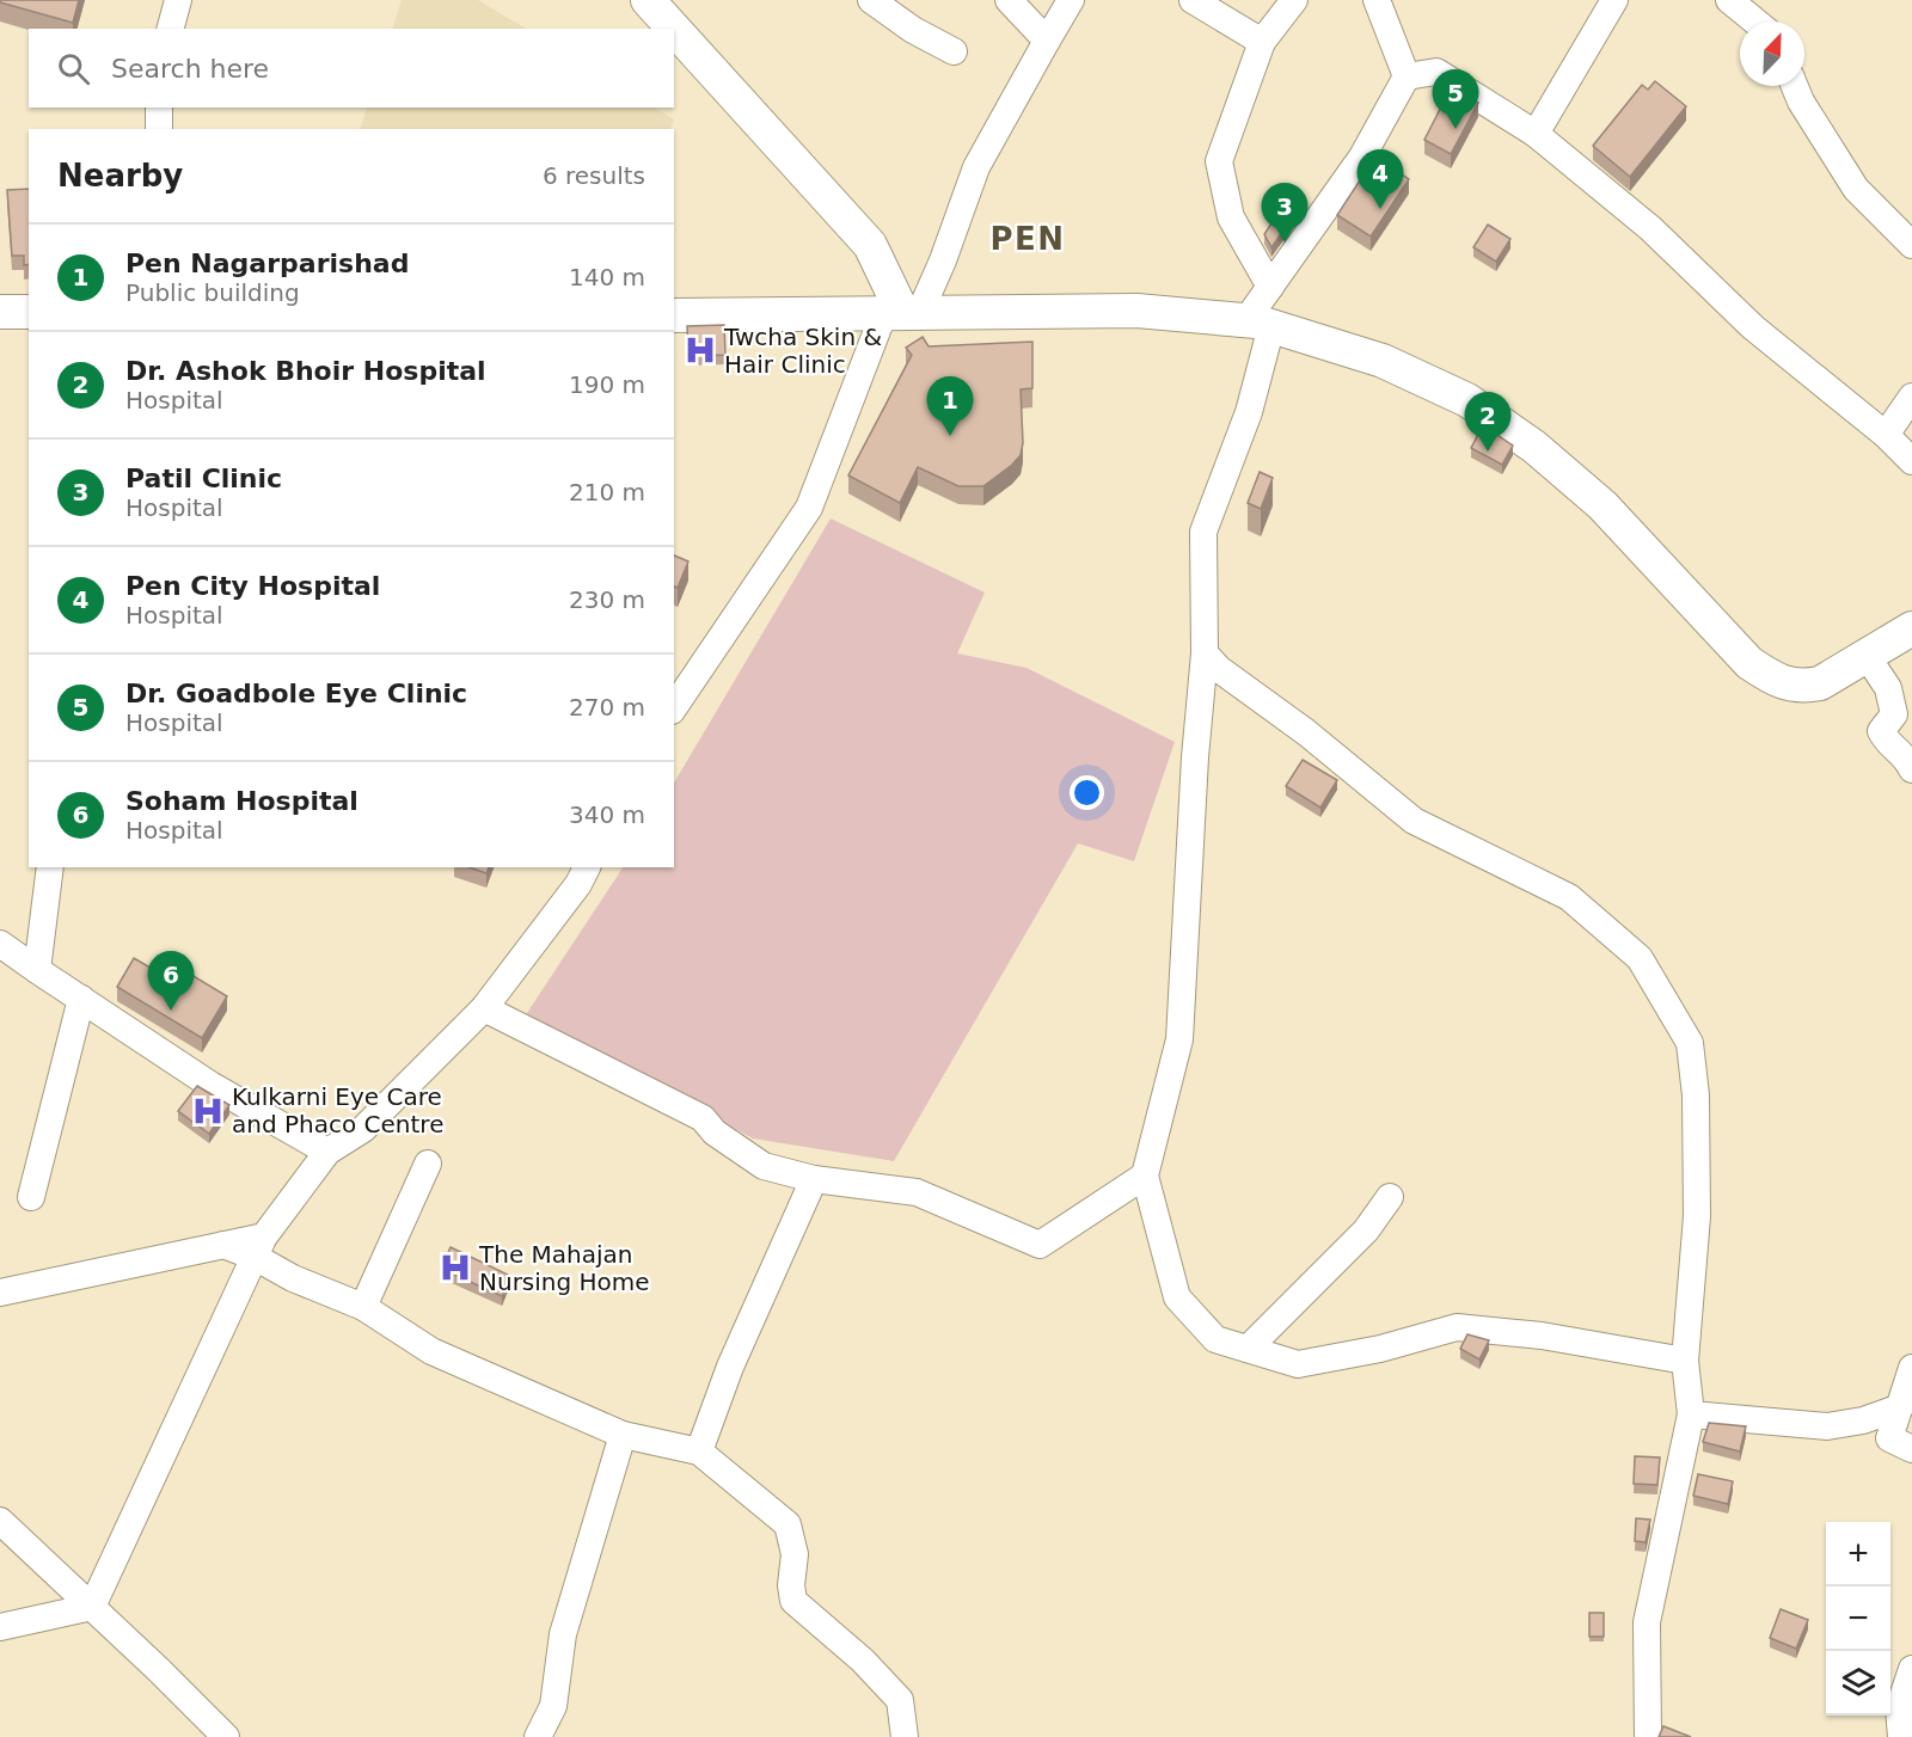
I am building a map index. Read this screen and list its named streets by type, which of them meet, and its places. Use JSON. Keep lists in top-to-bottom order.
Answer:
{
  "districts": ["PEN"],
  "places": {
    "hospital": ["Twcha Skin & Hair Clinic", "Kulkarni Eye Care and Phaco Centre", "The Mahajan Nursing Home"]
  },
  "north": "top right",
  "page": {
    "search": "Search here",
    "pins": [
      "5",
      "4",
      "3",
      "1",
      "2",
      "6"
    ],
    "heading": ["Nearby", "6 results"],
    "list": [
      {
        "mark": "1",
        "name": "Pen Nagarparishad",
        "note": "Public building",
        "value": "140 m"
      },
      {
        "mark": "2",
        "name": "Dr. Ashok Bhoir Hospital",
        "note": "Hospital",
        "value": "190 m"
      },
      {
        "mark": "3",
        "name": "Patil Clinic",
        "note": "Hospital",
        "value": "210 m"
      },
      {
        "mark": "4",
        "name": "Pen City Hospital",
        "note": "Hospital",
        "value": "230 m"
      },
      {
        "mark": "5",
        "name": "Dr. Goadbole Eye Clinic",
        "note": "Hospital",
        "value": "270 m"
      },
      {
        "mark": "6",
        "name": "Soham Hospital",
        "note": "Hospital",
        "value": "340 m"
      }
    ],
    "map_buttons": ["+", "−"]
  }
}
